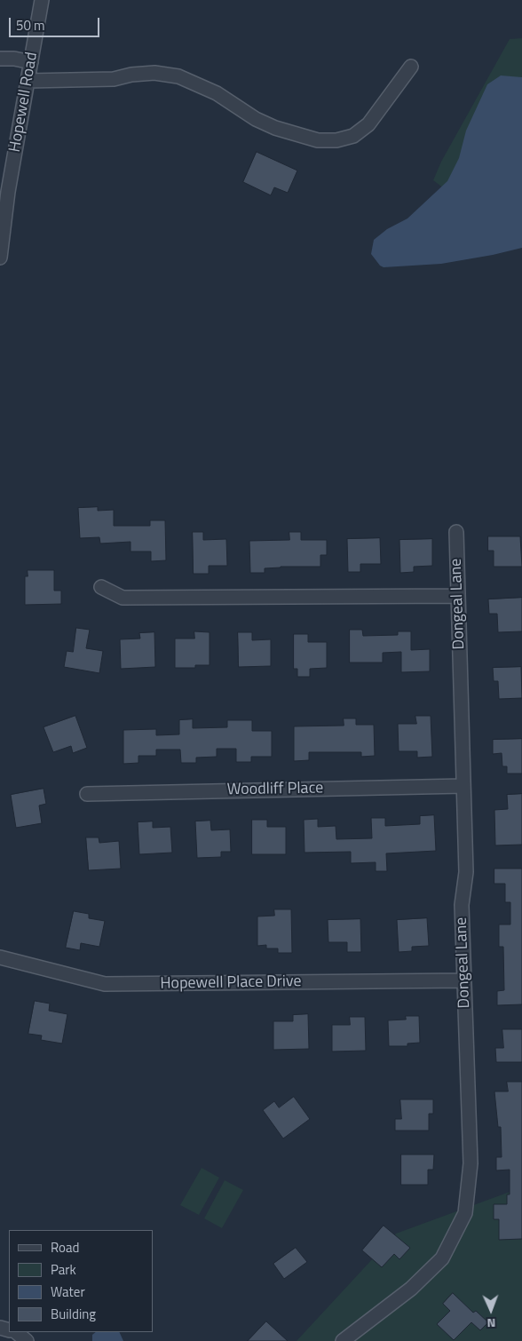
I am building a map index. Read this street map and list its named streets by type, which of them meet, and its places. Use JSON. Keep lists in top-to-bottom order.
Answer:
{
  "streets": {
    "street": [
      "Hopewell Road",
      "Dongeal Lane",
      "Woodliff Place",
      "Hopewell Place Drive"
    ]
  },
  "crossings": [
    ["Dongeal Lane", "Woodliff Place"],
    ["Dongeal Lane", "Hopewell Place Drive"]
  ],
  "legend": [
    "Road",
    "Park",
    "Water",
    "Building"
  ],
  "scale_bar": "50 m",
  "north": "bottom"
}
